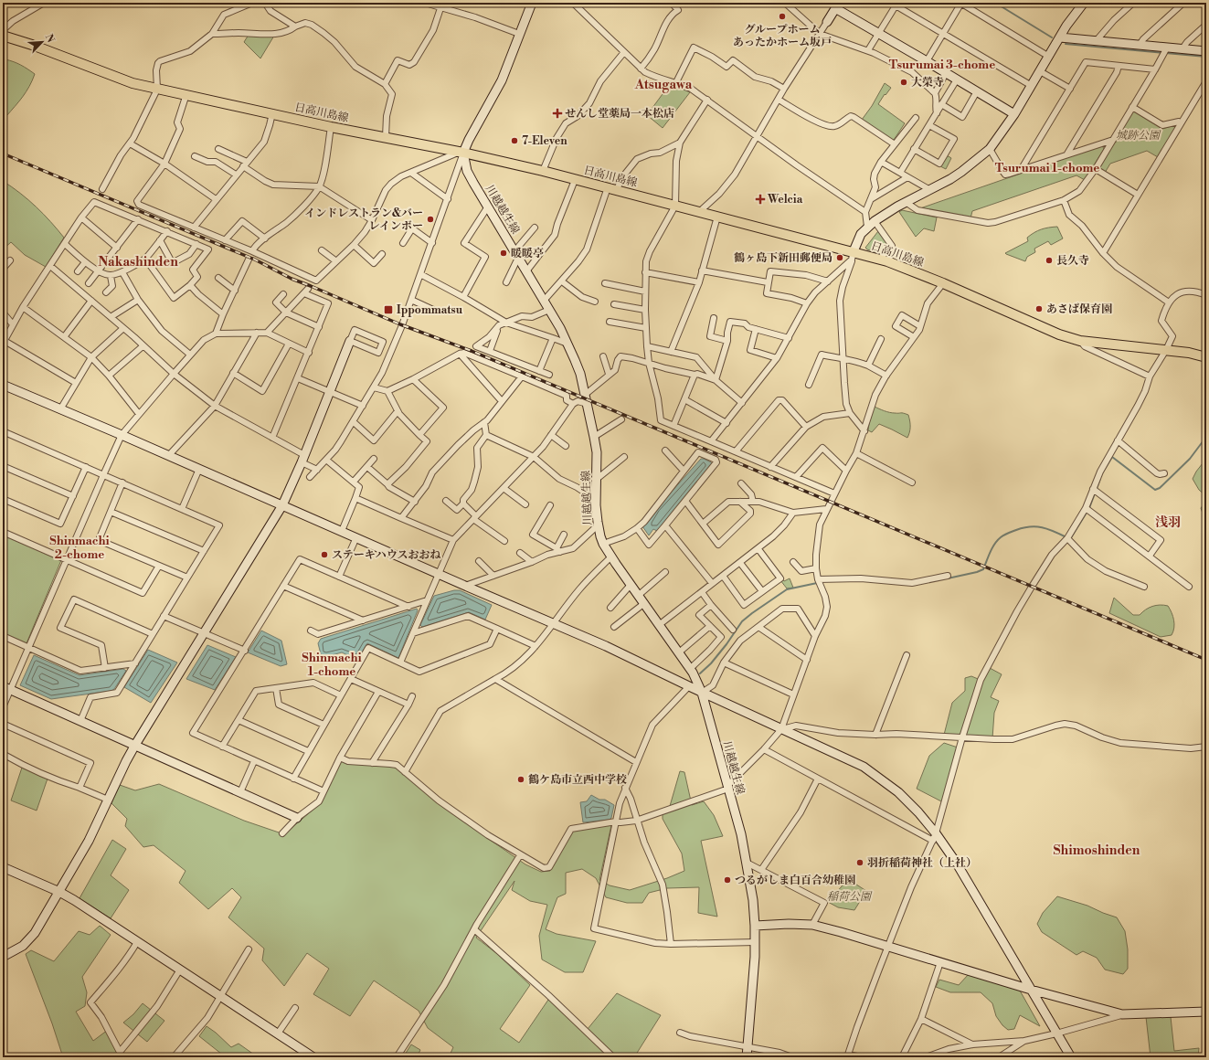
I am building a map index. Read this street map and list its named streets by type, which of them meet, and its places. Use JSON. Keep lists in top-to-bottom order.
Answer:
{
  "streets": {
    "main road": ["日高川島線"],
    "street": ["川越越生線"]
  },
  "crossings": [
    ["日高川島線", "川越越生線"]
  ],
  "districts": [
    "Tsurumai 3-chome",
    "Atsugawa",
    "Tsurumai 1-chome",
    "Nakashinden",
    "浅羽",
    "Shinmachi 2-chome",
    "Shinmachi 1-chome",
    "Shimoshinden"
  ],
  "parks": ["城跡公園", "稲荷公園"],
  "places": {
    "other": [
      "グループホーム あったかホーム坂戸",
      "大榮寺",
      "7-Eleven",
      "インドレストラン&バー レインボー",
      "暖暖亭",
      "鶴ヶ島下新田郵便局",
      "長久寺",
      "あさば保育園",
      "ステーキハウスおおね",
      "鶴ケ島市立西中学校",
      "羽折稲荷神社（上社）",
      "つるがしま白百合幼稚園"
    ],
    "health": ["せんし堂薬局一本松店", "Welcia"],
    "transit": ["Ippommatsu"]
  },
  "north": "top right"
}
